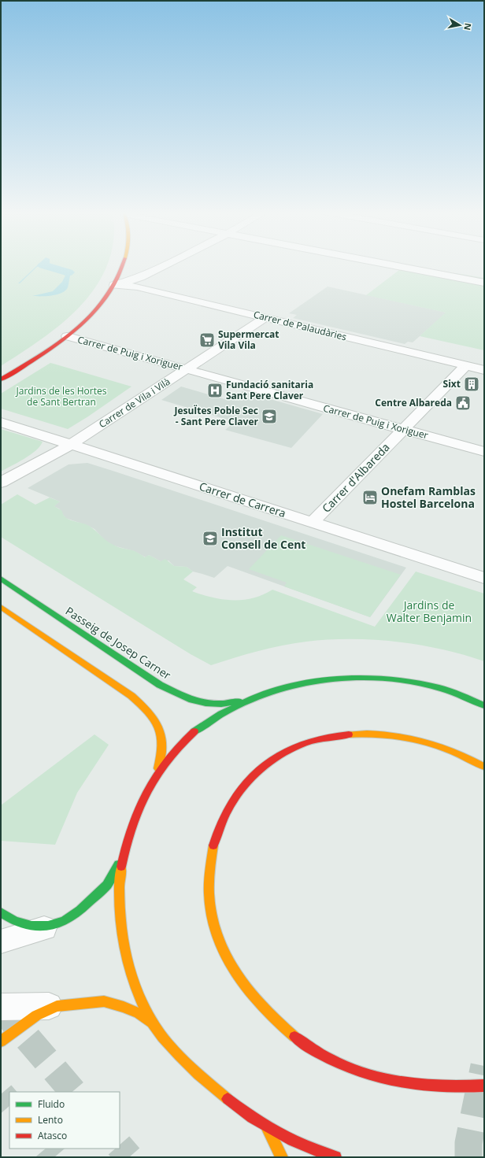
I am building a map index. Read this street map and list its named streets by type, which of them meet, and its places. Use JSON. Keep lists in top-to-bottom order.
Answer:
{
  "streets": {
    "main road": ["Passeig de Josep Carner"],
    "street": [
      "Carrer de Palaudàries",
      "Carrer de Puig i Xoriguer",
      "Carrer de Vila i Vilà",
      "Carrer d'Albareda",
      "Carrer de Carrera"
    ]
  },
  "crossings": [
    ["Carrer de Palaudàries", "Carrer de Vila i Vilà"],
    ["Carrer de Palaudàries", "Carrer d'Albareda"],
    ["Carrer de Puig i Xoriguer", "Carrer de Vila i Vilà"],
    ["Carrer de Puig i Xoriguer", "Carrer d'Albareda"],
    ["Carrer de Vila i Vilà", "Carrer de Carrera"],
    ["Carrer d'Albareda", "Carrer de Carrera"]
  ],
  "parks": ["Jardins de les Hortes de Sant Bertran", "Jardins de Walter Benjamin"],
  "places": {
    "supermarket": ["Supermercat Vila Vila"],
    "building": ["Sixt"],
    "hospital": ["Fundació sanitaria Sant Pere Claver"],
    "public building": ["Centre Albareda"],
    "school or university": ["JesuÏtes Poble Sec - Sant Pere Claver", "Institut Consell de Cent"],
    "hotel": ["Onefam Ramblas Hostel Barcelona"]
  },
  "legend": ["Fluido", "Lento", "Atasco"],
  "north": "right"
}
